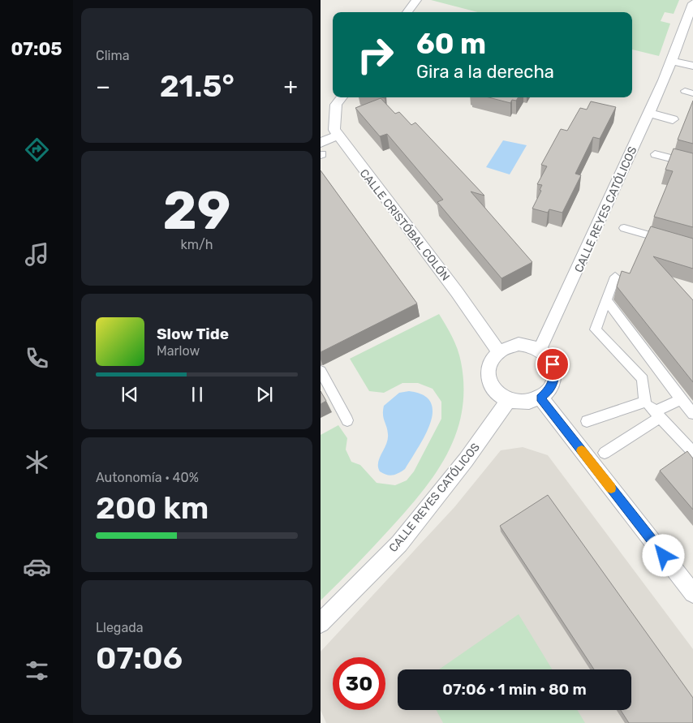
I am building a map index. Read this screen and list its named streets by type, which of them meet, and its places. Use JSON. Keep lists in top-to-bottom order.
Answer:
{
  "streets": {
    "street": ["CALLE REYES CATÓLICOS", "CALLE CRISTÓBAL COLÓN"]
  },
  "crossings": [
    ["CALLE REYES CATÓLICOS", "CALLE CRISTÓBAL COLÓN"]
  ],
  "page": {
    "tabs": "07:05",
    "tile": [
      "Clima",
      ["29", "km/h"],
      ["Autonomía · 40%", "200 km"],
      ["Llegada", "07:06"]
    ],
    "turn": ["60 m", "Gira a la derecha"],
    "heat": ["−", "21.5°", "+"],
    "song": ["Slow Tide", "Marlow"],
    "limit": "30",
    "trip": "07:06 · 1 min · 80 m"
  }
}
